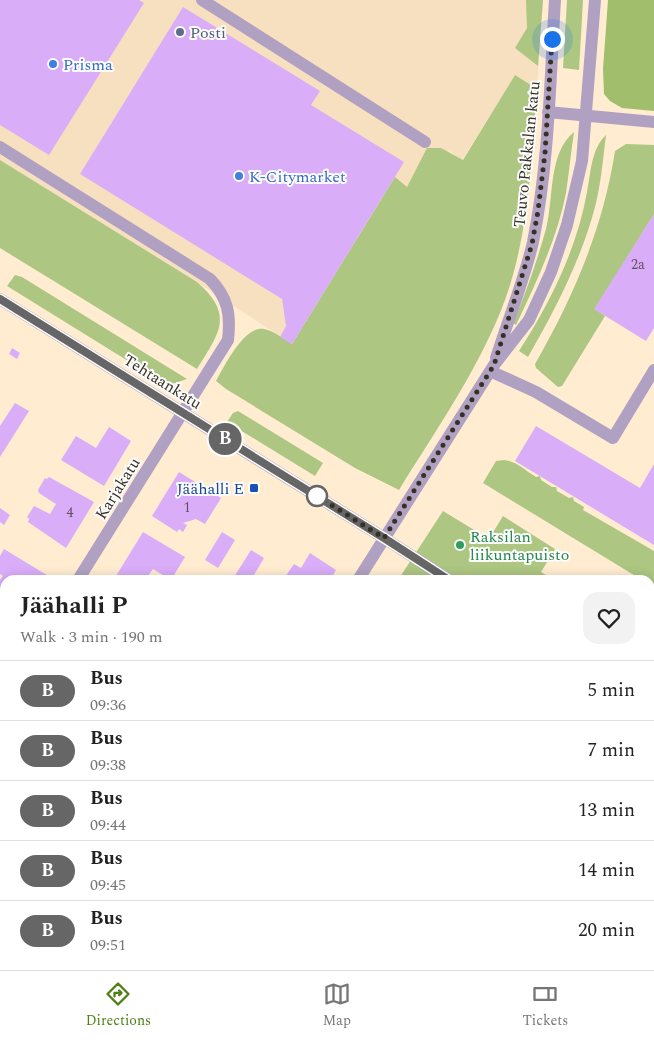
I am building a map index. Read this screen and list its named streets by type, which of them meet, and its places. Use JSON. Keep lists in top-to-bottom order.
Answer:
{
  "streets": {
    "street": ["Teuvo Pakkalan katu", "Tehtaankatu", "Karjakatu"]
  },
  "crossings": [
    ["Teuvo Pakkalan katu", "Tehtaankatu"],
    ["Tehtaankatu", "Karjakatu"]
  ],
  "places": {
    "other": [
      "Posti",
      "Prisma",
      "K-Citymarket",
      "Raksilan liikuntapuisto"
    ],
    "transit": ["Jäähalli E"]
  },
  "lines": ["bus line B"],
  "house_numbers": ["2a", "1", "4"],
  "page": {
    "on_map": "B",
    "heading": ["Jäähalli P", "Walk · 3 min · 190 m"],
    "list": [
      {
        "mark": "B",
        "name": "Bus",
        "note": "09:36",
        "value": "5 min"
      },
      {
        "mark": "B",
        "name": "Bus",
        "note": "09:38",
        "value": "7 min"
      },
      {
        "mark": "B",
        "name": "Bus",
        "note": "09:44",
        "value": "13 min"
      },
      {
        "mark": "B",
        "name": "Bus",
        "note": "09:45",
        "value": "14 min"
      },
      {
        "mark": "B",
        "name": "Bus",
        "note": "09:51",
        "value": "20 min"
      }
    ],
    "tabs": ["Directions", "Map", "Tickets"]
  }
}
